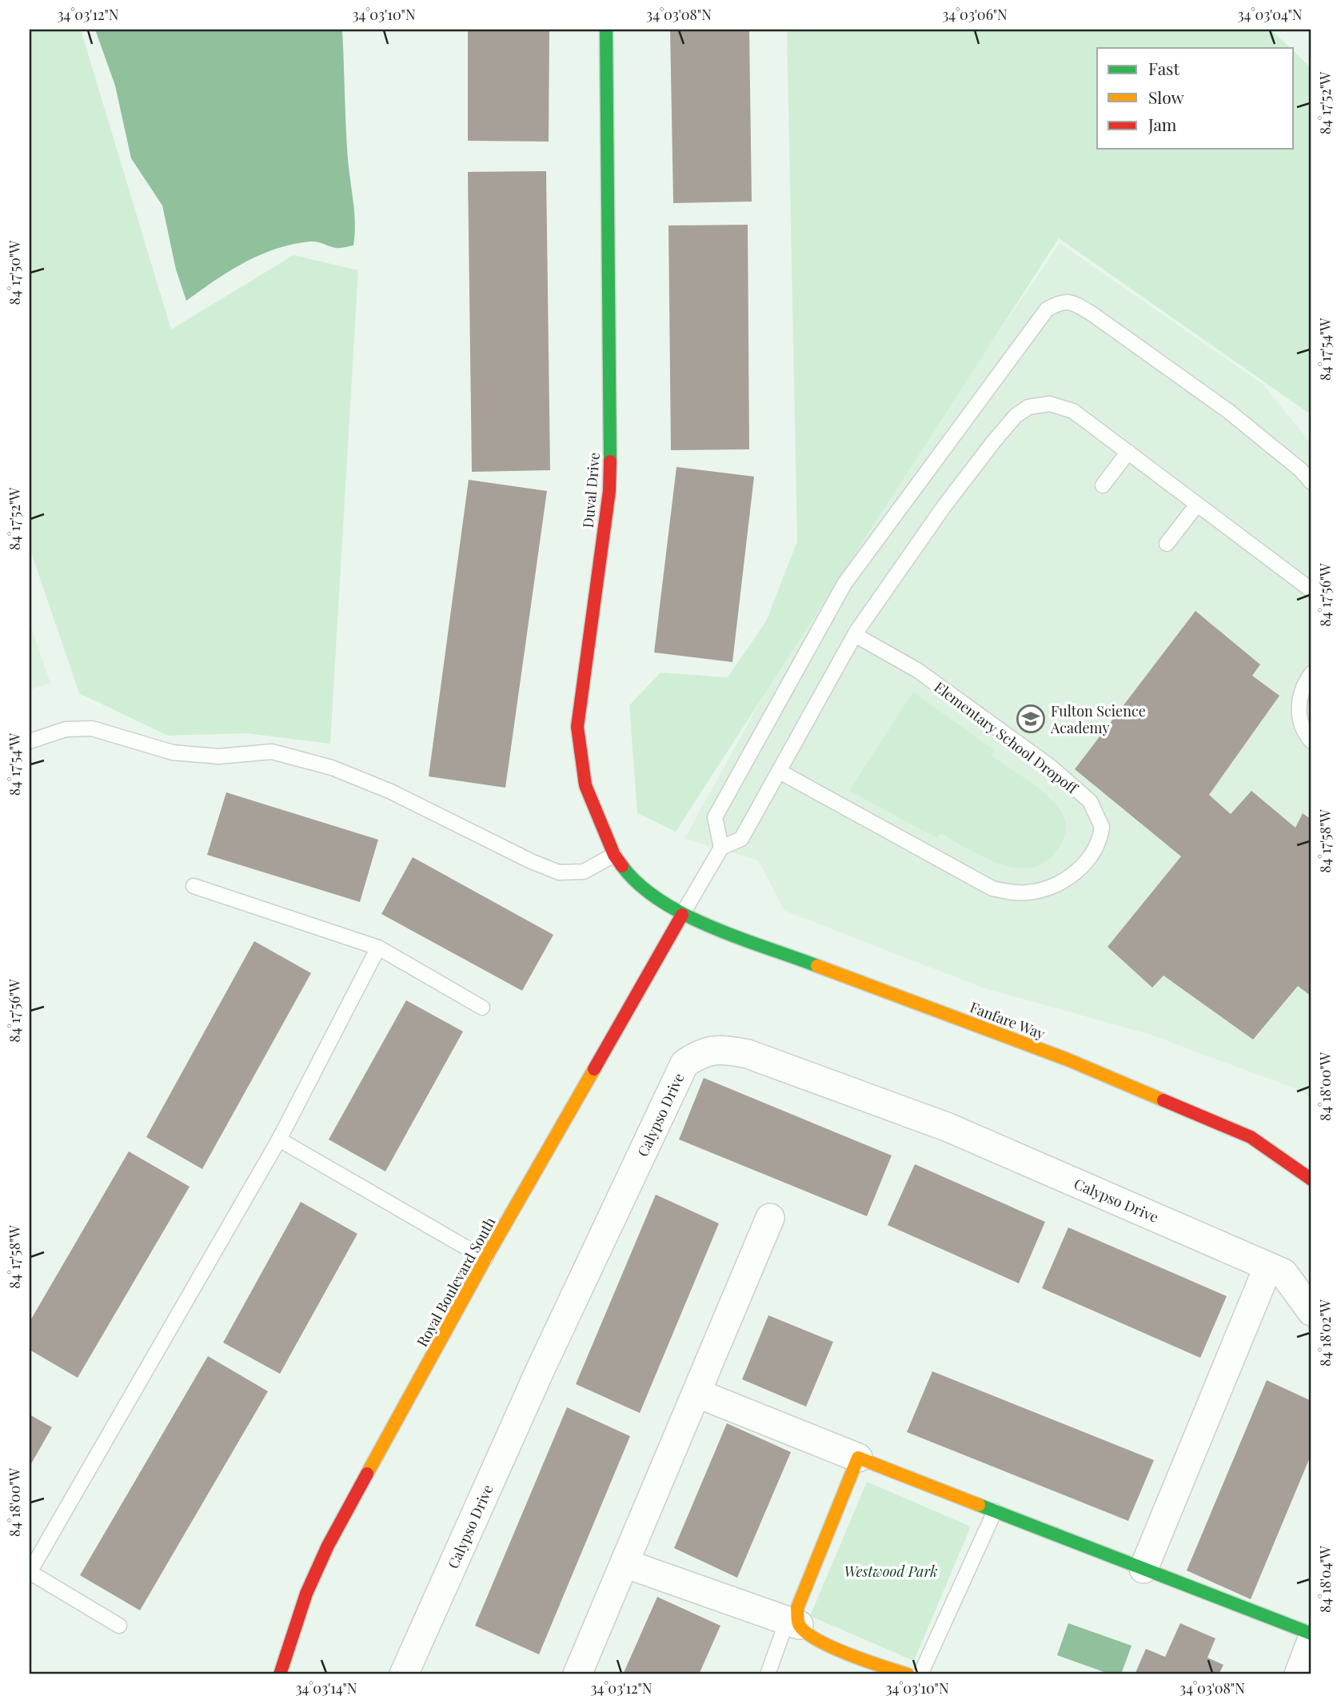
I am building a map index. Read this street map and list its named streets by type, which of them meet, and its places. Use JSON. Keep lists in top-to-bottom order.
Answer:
{
  "streets": {
    "street": [
      "Duval Drive",
      "Fanfare Way",
      "Calypso Drive",
      "Royal Boulevard South"
    ],
    "lane": ["Elementary School Dropoff"]
  },
  "crossings": [
    ["Duval Drive", "Fanfare Way"],
    ["Duval Drive", "Royal Boulevard South"],
    ["Fanfare Way", "Royal Boulevard South"]
  ],
  "parks": ["Westwood Park"],
  "places": {
    "school or university": ["Fulton Science Academy"]
  },
  "legend": ["Fast", "Slow", "Jam"],
  "coordinates": [
    "34°03'12\"N",
    "34°03'10\"N",
    "34°03'08\"N",
    "34°03'06\"N",
    "34°03'04\"N",
    "84°17'52\"W",
    "84°17'50\"W",
    "84°17'54\"W",
    "84°17'56\"W",
    "84°17'58\"W",
    "84°18'00\"W",
    "84°18'02\"W",
    "84°18'04\"W",
    "34°03'14\"N"
  ]
}
